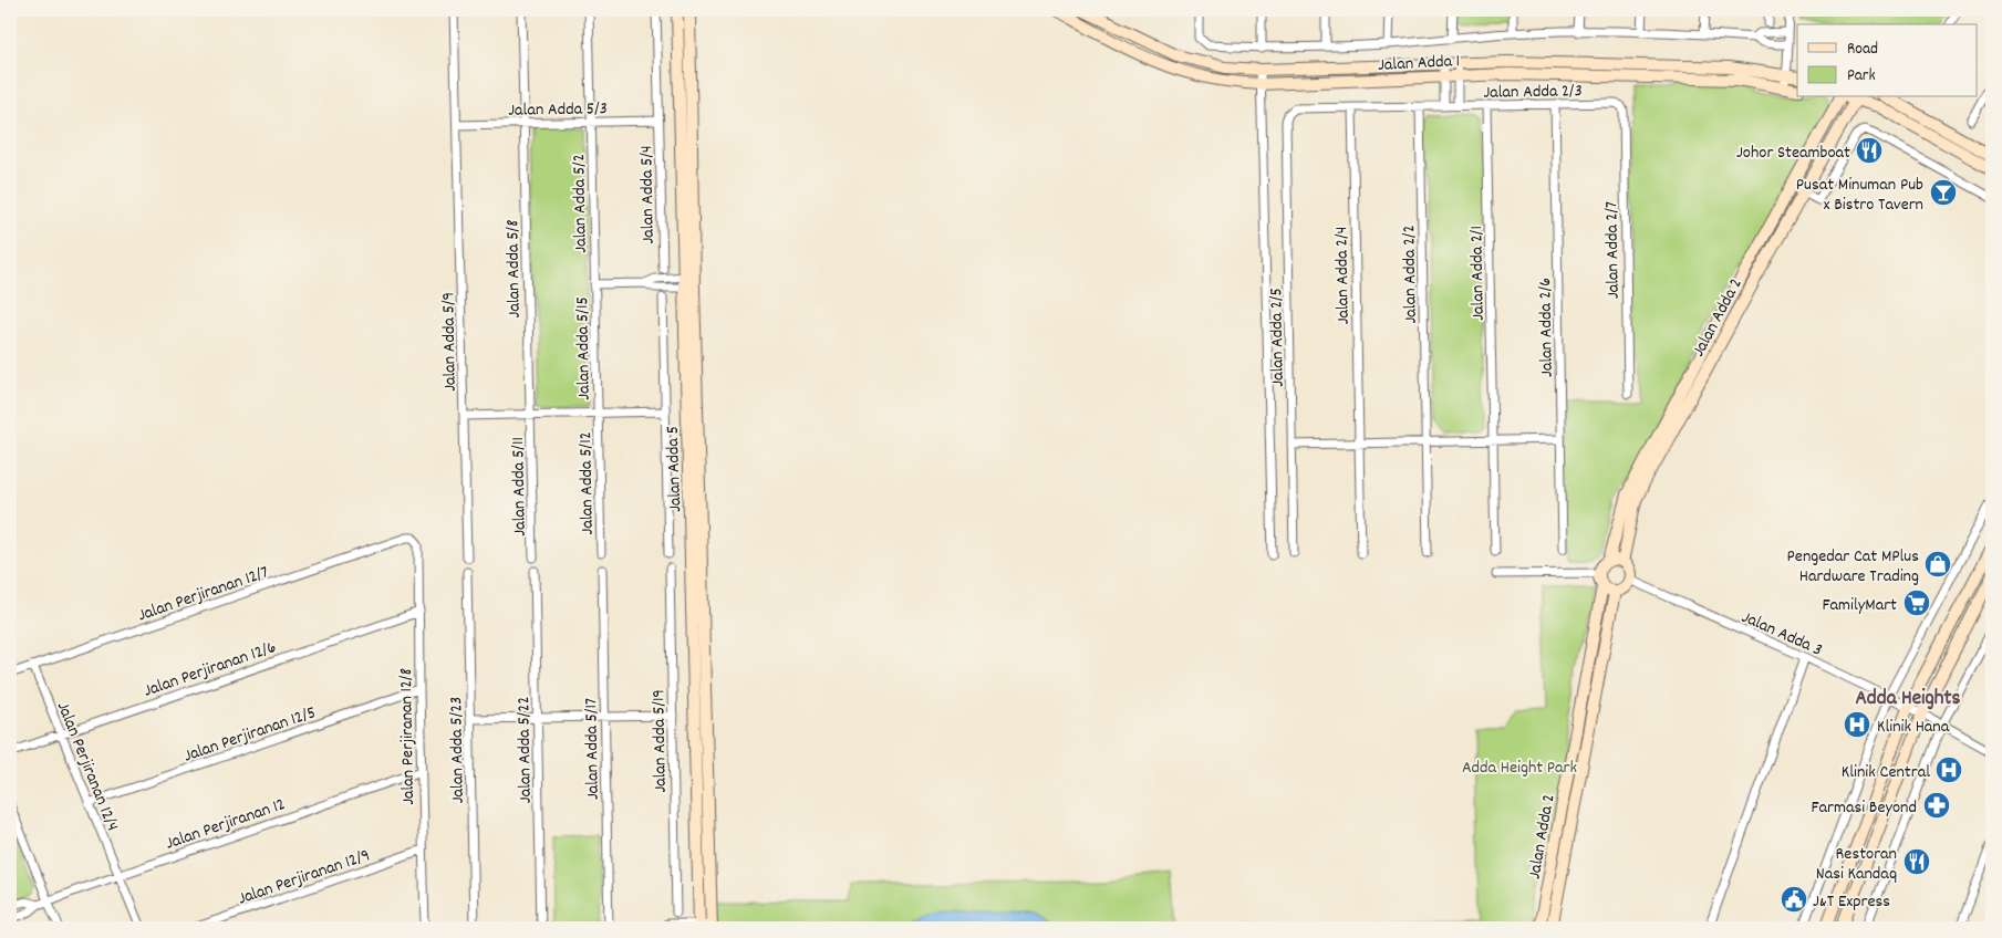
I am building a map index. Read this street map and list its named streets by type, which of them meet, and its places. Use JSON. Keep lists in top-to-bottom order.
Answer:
{
  "streets": {
    "street": [
      "Jalan Adda 1",
      "Jalan Adda 2/3",
      "Jalan Adda 5/3",
      "Jalan Adda 5/4",
      "Jalan Adda 5/2",
      "Jalan Adda 2/7",
      "Jalan Adda 5/8",
      "Jalan Adda 2/1",
      "Jalan Adda 2/2",
      "Jalan Adda 2/4",
      "Jalan Adda 2",
      "Jalan Adda 2/6",
      "Jalan Adda 2/5",
      "Jalan Adda 5/9",
      "Jalan Adda 5/15",
      "Jalan Adda 5",
      "Jalan Adda 5/12",
      "Jalan Adda 5/11",
      "Jalan Perjiranan 12/7",
      "Jalan Adda 3",
      "Jalan Perjiranan 12/6",
      "Jalan Perjiranan 12/5",
      "Jalan Perjiranan 12/8",
      "Jalan Adda 5/19",
      "Jalan Adda 5/17",
      "Jalan Adda 5/23",
      "Jalan Adda 5/22",
      "Jalan Perjiranan 12/4",
      "Jalan Perjiranan 12",
      "Jalan Perjiranan 12/9"
    ]
  },
  "crossings": [
    ["Jalan Adda 2/3", "Jalan Adda 2/7"],
    ["Jalan Adda 2/3", "Jalan Adda 2/1"],
    ["Jalan Adda 2/3", "Jalan Adda 2/2"],
    ["Jalan Adda 2/3", "Jalan Adda 2/6"],
    ["Jalan Adda 5/3", "Jalan Adda 5/4"],
    ["Jalan Adda 5/3", "Jalan Adda 5/2"],
    ["Jalan Adda 5/3", "Jalan Adda 5/8"],
    ["Jalan Adda 5/3", "Jalan Adda 5/9"],
    ["Jalan Adda 5/2", "Jalan Adda 5/15"],
    ["Jalan Adda 5/8", "Jalan Adda 5/11"],
    ["Jalan Adda 2/4", "Jalan Adda 2/5"],
    ["Jalan Adda 2", "Jalan Adda 3"],
    ["Jalan Adda 5/15", "Jalan Adda 5/12"],
    ["Jalan Perjiranan 12/7", "Jalan Perjiranan 12/8"],
    ["Jalan Perjiranan 12/7", "Jalan Perjiranan 12/4"],
    ["Jalan Perjiranan 12/6", "Jalan Perjiranan 12/8"],
    ["Jalan Perjiranan 12/6", "Jalan Perjiranan 12/4"],
    ["Jalan Perjiranan 12/5", "Jalan Perjiranan 12/8"],
    ["Jalan Perjiranan 12/5", "Jalan Perjiranan 12/4"],
    ["Jalan Perjiranan 12/8", "Jalan Perjiranan 12"],
    ["Jalan Perjiranan 12/8", "Jalan Perjiranan 12/9"],
    ["Jalan Perjiranan 12/4", "Jalan Perjiranan 12"]
  ],
  "districts": ["Adda Heights"],
  "parks": ["Adda Height Park"],
  "places": {
    "restaurant": ["Johor Steamboat", "Restoran Nasi Kandaq"],
    "bar": ["Pusat Minuman Pub x Bistro Tavern"],
    "shop": ["Pengedar Cat MPlus Hardware Trading"],
    "supermarket": ["FamilyMart"],
    "hospital": ["Klinik Hana", "Klinik Central"],
    "pharmacy": ["Farmasi Beyond"],
    "public building": ["J&T Express"]
  },
  "legend": ["Road", "Park"]
}
